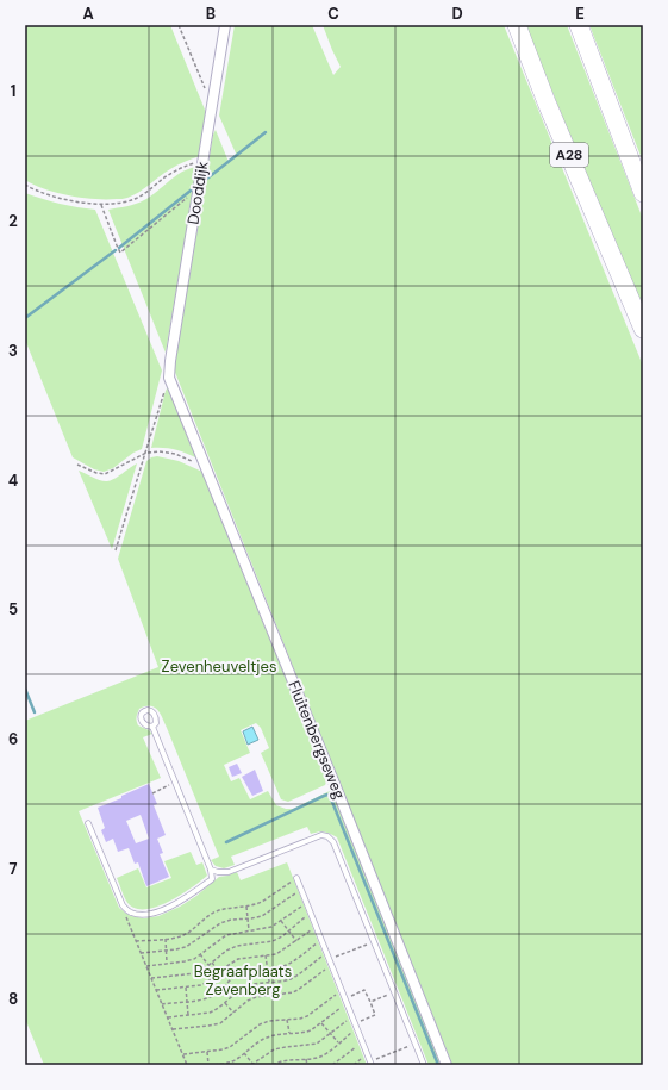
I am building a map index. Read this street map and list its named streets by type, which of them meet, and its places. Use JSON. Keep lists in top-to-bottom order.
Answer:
{
  "streets": {
    "highway": ["A28"],
    "street": ["Dooddijk", "Fluitenbergseweg"]
  },
  "crossings": [
    ["Dooddijk", "Fluitenbergseweg"]
  ],
  "parks": ["Zevenheuveltjes", "Begraafplaats Zevenberg"],
  "grid": {
    "columns": [
      "A",
      "B",
      "C",
      "D",
      "E"
    ],
    "rows": [
      "1",
      "2",
      "3",
      "4",
      "5",
      "6",
      "7",
      "8"
    ]
  }
}
